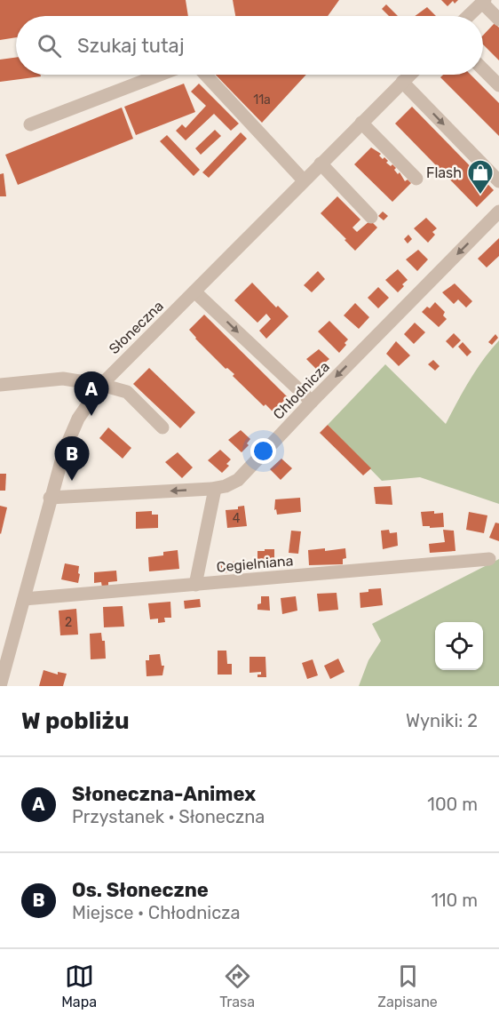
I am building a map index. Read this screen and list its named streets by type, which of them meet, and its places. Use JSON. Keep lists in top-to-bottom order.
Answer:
{
  "streets": {
    "street": ["Słoneczna", "Chłodnicza", "Cegielniana"]
  },
  "crossings": [
    ["Słoneczna", "Chłodnicza"],
    ["Słoneczna", "Cegielniana"]
  ],
  "one_way": ["Chłodnicza"],
  "places": {
    "shop": ["Flash"]
  },
  "house_numbers": ["11a", "4", "2"],
  "page": {
    "search": "Szukaj tutaj",
    "pins": ["A", "B"],
    "heading": ["W pobliżu", "Wyniki: 2"],
    "list": [
      {
        "mark": "A",
        "name": "Słoneczna-Animex",
        "note": "Przystanek · Słoneczna",
        "value": "100 m"
      },
      {
        "mark": "B",
        "name": "Os. Słoneczne",
        "note": "Miejsce · Chłodnicza",
        "value": "110 m"
      }
    ],
    "nav": ["Mapa", "Trasa", "Zapisane"]
  }
}
